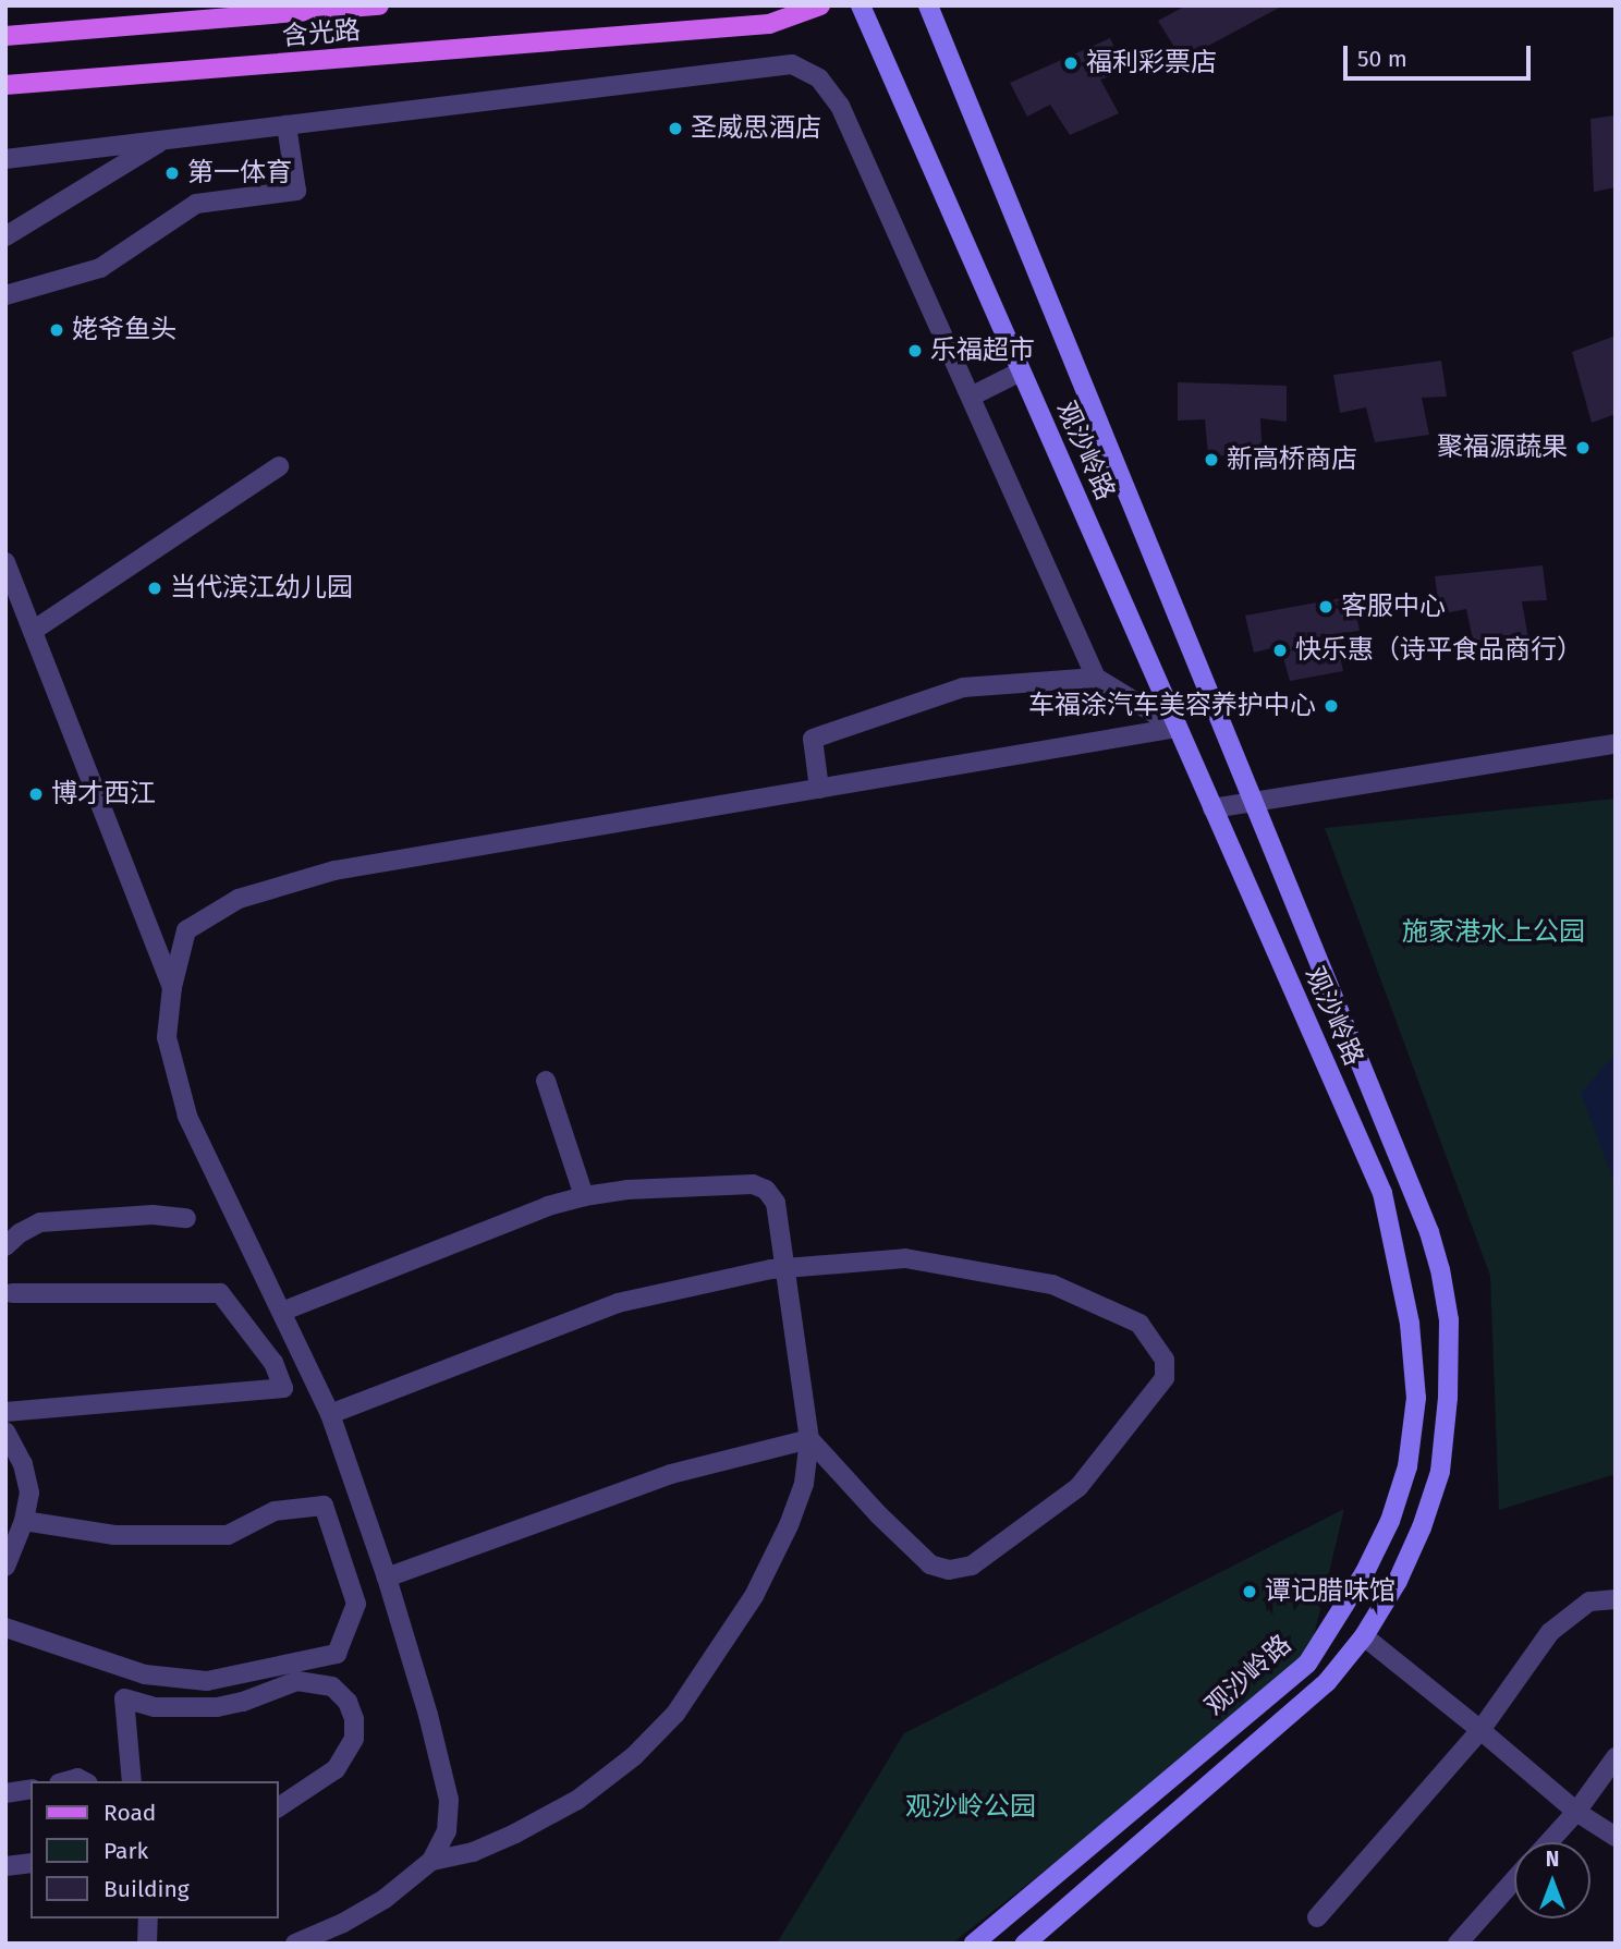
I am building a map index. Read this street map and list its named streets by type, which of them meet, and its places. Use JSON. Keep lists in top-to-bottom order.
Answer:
{
  "streets": {
    "main road": ["含光路", "观沙岭路"]
  },
  "parks": ["施家港水上公园", "观沙岭公园"],
  "places": [
    "福利彩票店",
    "圣威思酒店",
    "第一体育",
    "姥爷鱼头",
    "乐福超市",
    "聚福源蔬果",
    "新高桥商店",
    "当代滨江幼儿园",
    "客服中心",
    "快乐惠（诗平食品商行）",
    "车福涂汽车美容养护中心",
    "博才西江",
    "谭记腊味馆"
  ],
  "legend": ["Road", "Park", "Building"],
  "scale_bar": "50 m",
  "north": "top"
}
